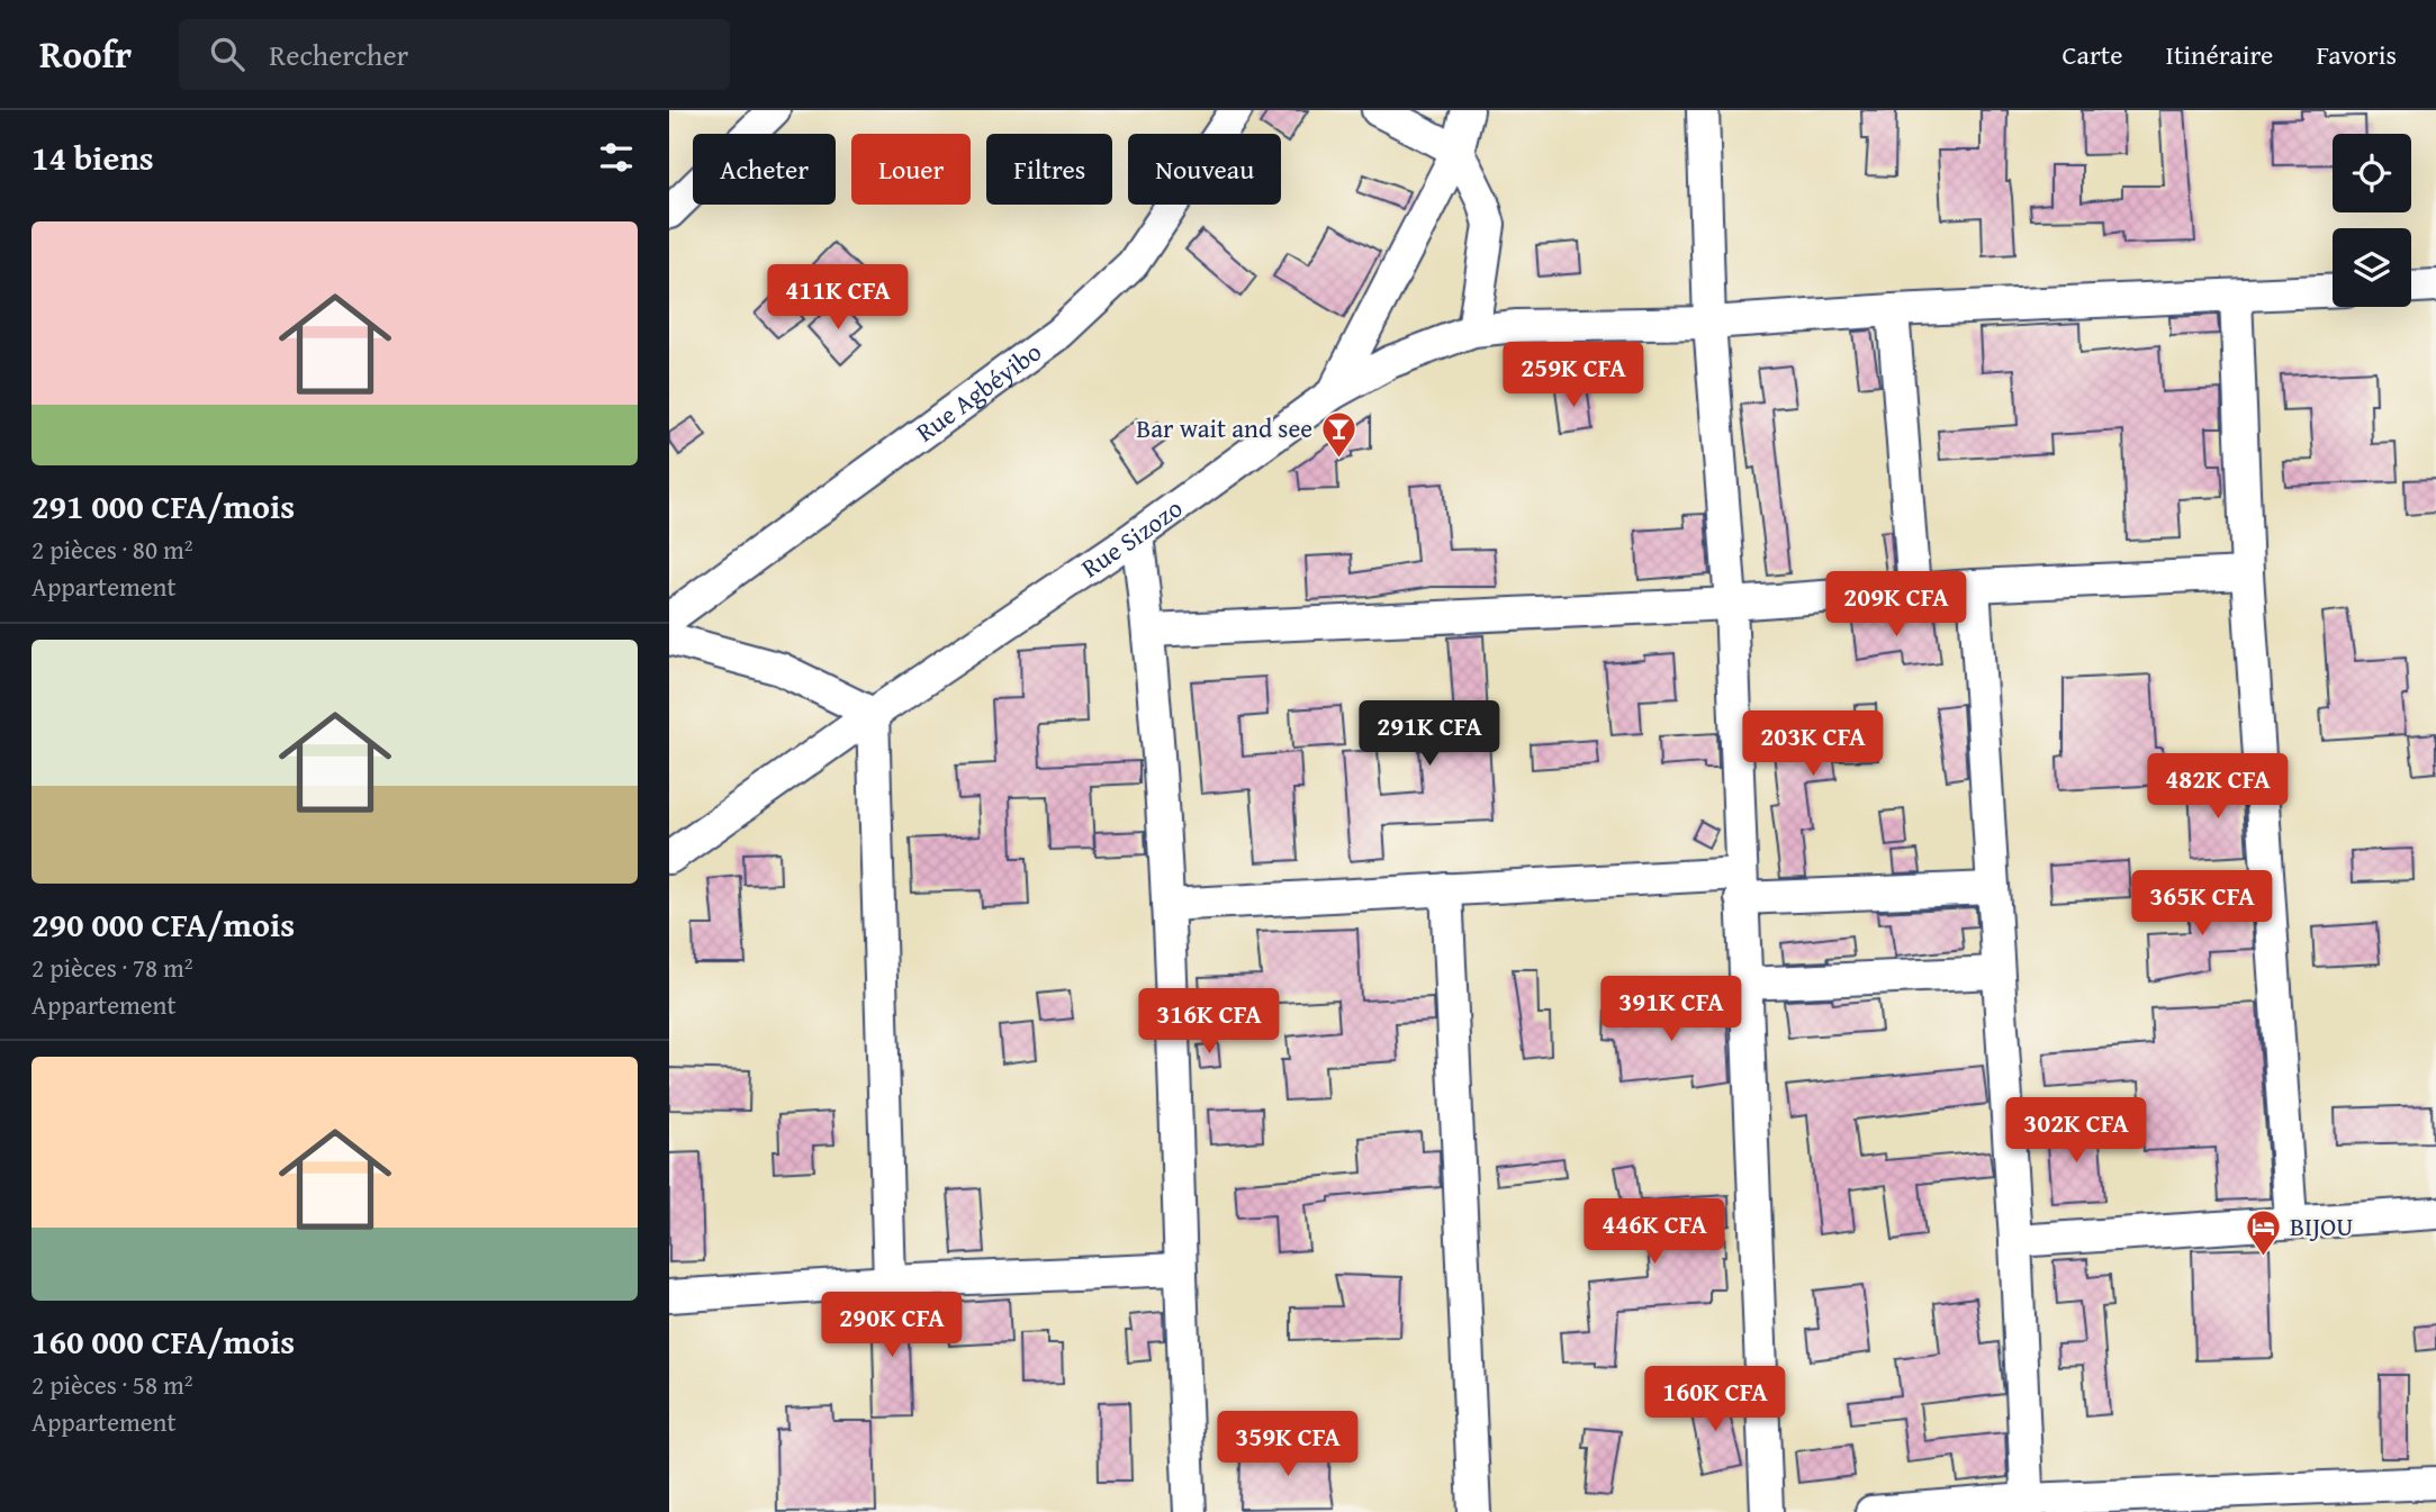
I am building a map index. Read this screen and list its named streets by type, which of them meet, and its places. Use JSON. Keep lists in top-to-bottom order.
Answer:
{
  "streets": {
    "street": ["Rue Agbéyibo", "Rue Sizozo"]
  },
  "places": {
    "bar": ["Bar wait and see"],
    "hotel": ["BIJOU"]
  },
  "page": {
    "header": "Roofr",
    "search": "Rechercher",
    "nav": ["Carte", "Itinéraire", "Favoris"],
    "heading": "14 biens",
    "chip": [
      "Acheter",
      "Louer",
      "Filtres",
      "Nouveau"
    ],
    "list": [
      {
        "name": "291 000 CFA/mois",
        "note": "2 pièces · 80 m² · Appartement"
      },
      {
        "name": "290 000 CFA/mois",
        "note": "2 pièces · 78 m² · Appartement"
      },
      {
        "name": "160 000 CFA/mois",
        "note": "2 pièces · 58 m² · Appartement"
      }
    ],
    "price": [
      "411K CFA",
      "259K CFA",
      "209K CFA",
      "291K CFA",
      "203K CFA",
      "482K CFA",
      "365K CFA",
      "391K CFA",
      "316K CFA",
      "302K CFA",
      "446K CFA",
      "290K CFA",
      "160K CFA",
      "359K CFA"
    ]
  }
}
